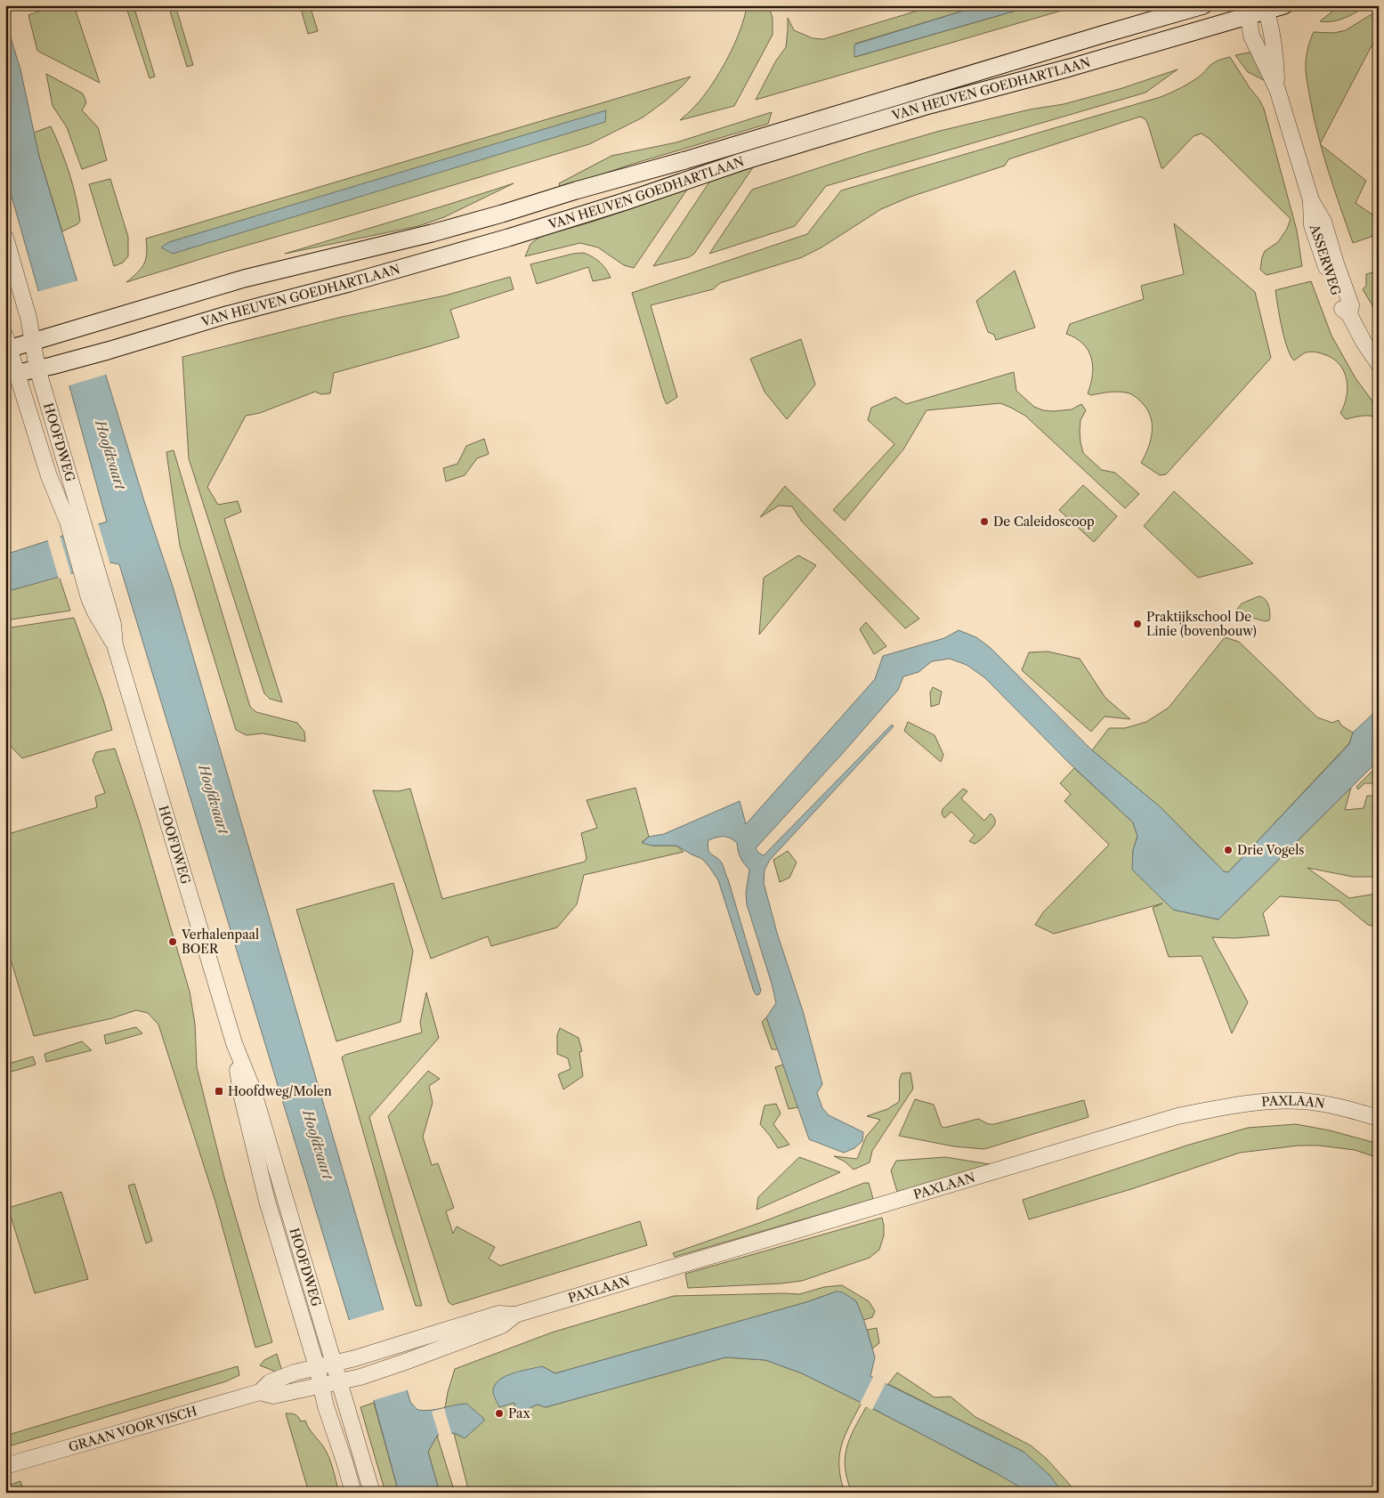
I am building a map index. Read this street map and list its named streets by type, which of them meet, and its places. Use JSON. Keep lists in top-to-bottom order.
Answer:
{
  "streets": {
    "main road": ["VAN HEUVEN GOEDHARTLAAN"],
    "street": [
      "ASSERWEG",
      "HOOFDWEG",
      "PAXLAAN",
      "GRAAN VOOR VISCH"
    ]
  },
  "crossings": [
    ["VAN HEUVEN GOEDHARTLAAN", "ASSERWEG"],
    ["VAN HEUVEN GOEDHARTLAAN", "HOOFDWEG"],
    ["HOOFDWEG", "PAXLAAN"],
    ["HOOFDWEG", "GRAAN VOOR VISCH"],
    ["PAXLAAN", "GRAAN VOOR VISCH"]
  ],
  "water": ["Hoofdvaart"],
  "places": {
    "other": [
      "De Caleidoscoop",
      "Praktijkschool De Linie (bovenbouw)",
      "Drie Vogels",
      "Verhalenpaal BOER",
      "Pax"
    ],
    "transit": ["Hoofdweg/Molen"]
  }
}
